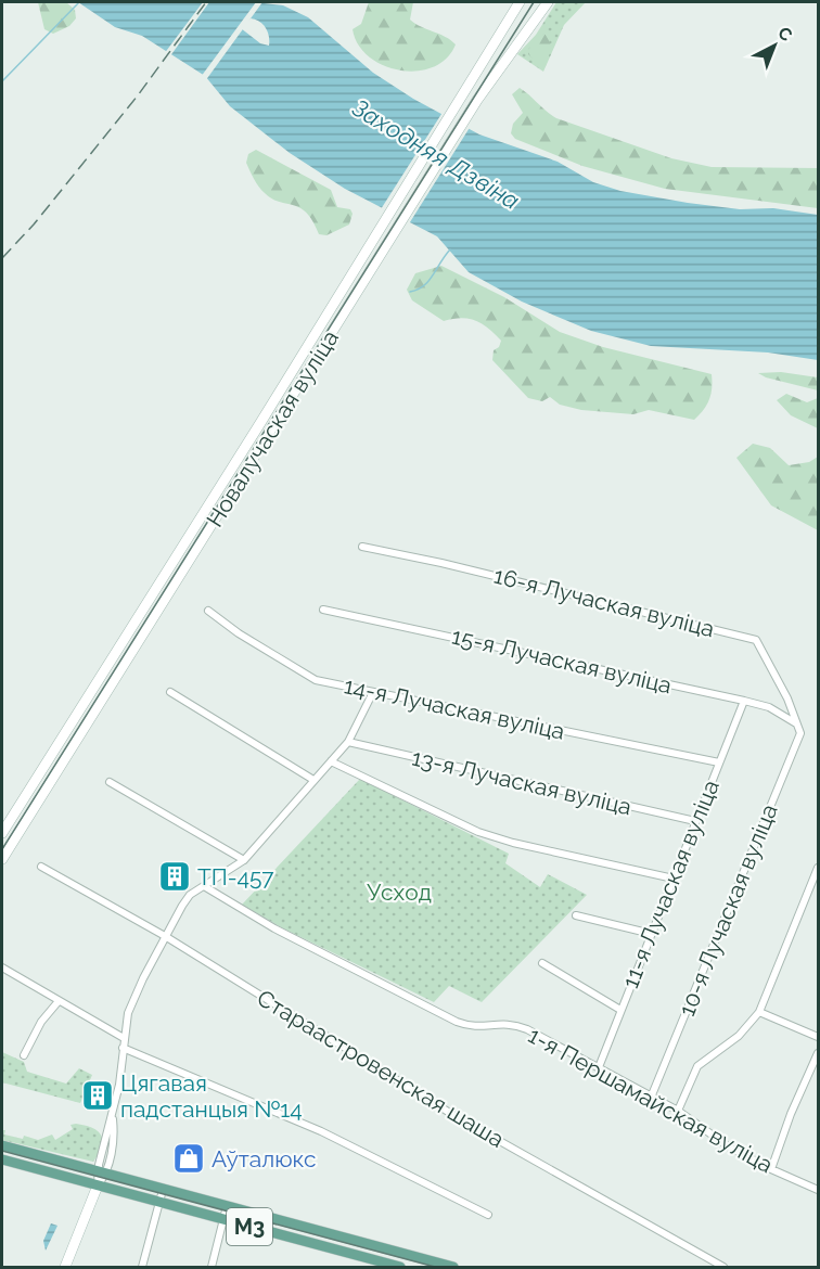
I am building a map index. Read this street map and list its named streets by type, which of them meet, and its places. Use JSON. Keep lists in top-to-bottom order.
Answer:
{
  "streets": {
    "main road": ["Новалучаская вуліца", "М3"],
    "street": [
      "16-я Лучаская вуліца",
      "15-я Лучаская вуліца",
      "14-я Лучаская вуліца",
      "13-я Лучаская вуліца",
      "11-я Лучаская вуліца",
      "10-я Лучаская вуліца",
      "Стараастровенская шаша",
      "1-я Першамайская вуліца"
    ]
  },
  "crossings": [
    ["16-я Лучаская вуліца", "15-я Лучаская вуліца"],
    ["16-я Лучаская вуліца", "10-я Лучаская вуліца"],
    ["15-я Лучаская вуліца", "11-я Лучаская вуліца"],
    ["15-я Лучаская вуліца", "10-я Лучаская вуліца"],
    ["14-я Лучаская вуліца", "11-я Лучаская вуліца"],
    ["13-я Лучаская вуліца", "11-я Лучаская вуліца"],
    ["11-я Лучаская вуліца", "1-я Першамайская вуліца"],
    ["10-я Лучаская вуліца", "1-я Першамайская вуліца"]
  ],
  "water": ["Заходняя Дзвіна"],
  "parks": ["Усход"],
  "places": {
    "building": ["ТП-457", "Цягавая падстанцыя №14"],
    "shop": ["Аўталюкс"]
  },
  "north": "top right"
}
